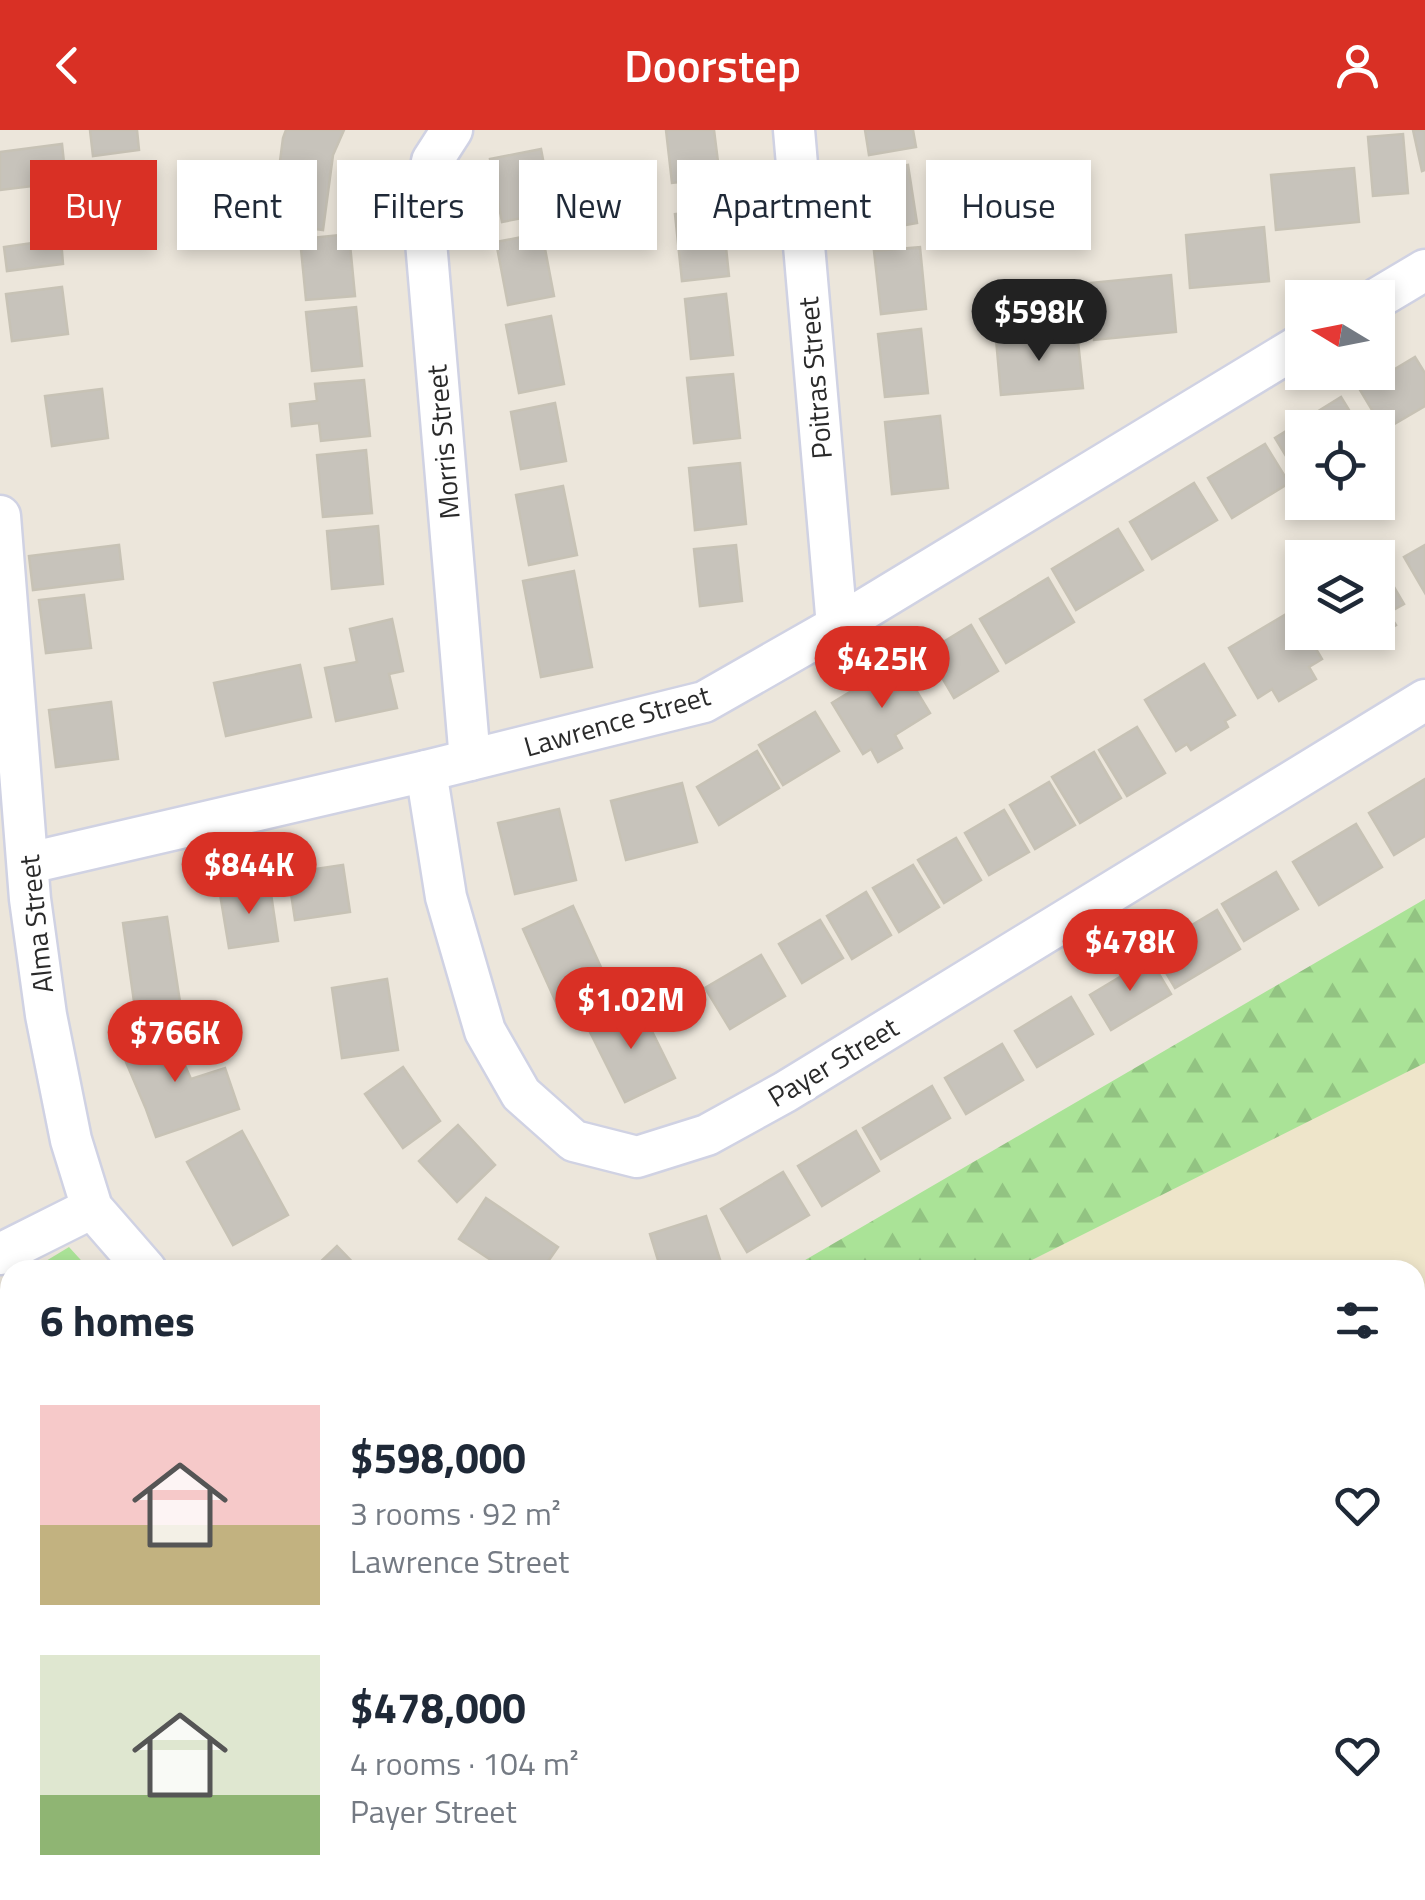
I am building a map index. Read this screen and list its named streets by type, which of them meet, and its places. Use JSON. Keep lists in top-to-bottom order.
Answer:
{
  "streets": {
    "street": [
      "Poitras Street",
      "Morris Street",
      "Lawrence Street",
      "Alma Street",
      "Payer Street"
    ]
  },
  "crossings": [
    ["Poitras Street", "Lawrence Street"],
    ["Morris Street", "Lawrence Street"],
    ["Lawrence Street", "Alma Street"],
    ["Lawrence Street", "Payer Street"]
  ],
  "north": "left",
  "page": {
    "header": "Doorstep",
    "chip": [
      "Buy",
      "Rent",
      "Filters",
      "New",
      "Apartment",
      "House"
    ],
    "price": [
      "$598K",
      "$425K",
      "$844K",
      "$478K",
      "$1.02M",
      "$766K"
    ],
    "heading": "6 homes",
    "list": [
      {
        "name": "$598,000",
        "note": "3 rooms · 92 m² · Lawrence Street"
      },
      {
        "name": "$478,000",
        "note": "4 rooms · 104 m² · Payer Street"
      }
    ]
  }
}
